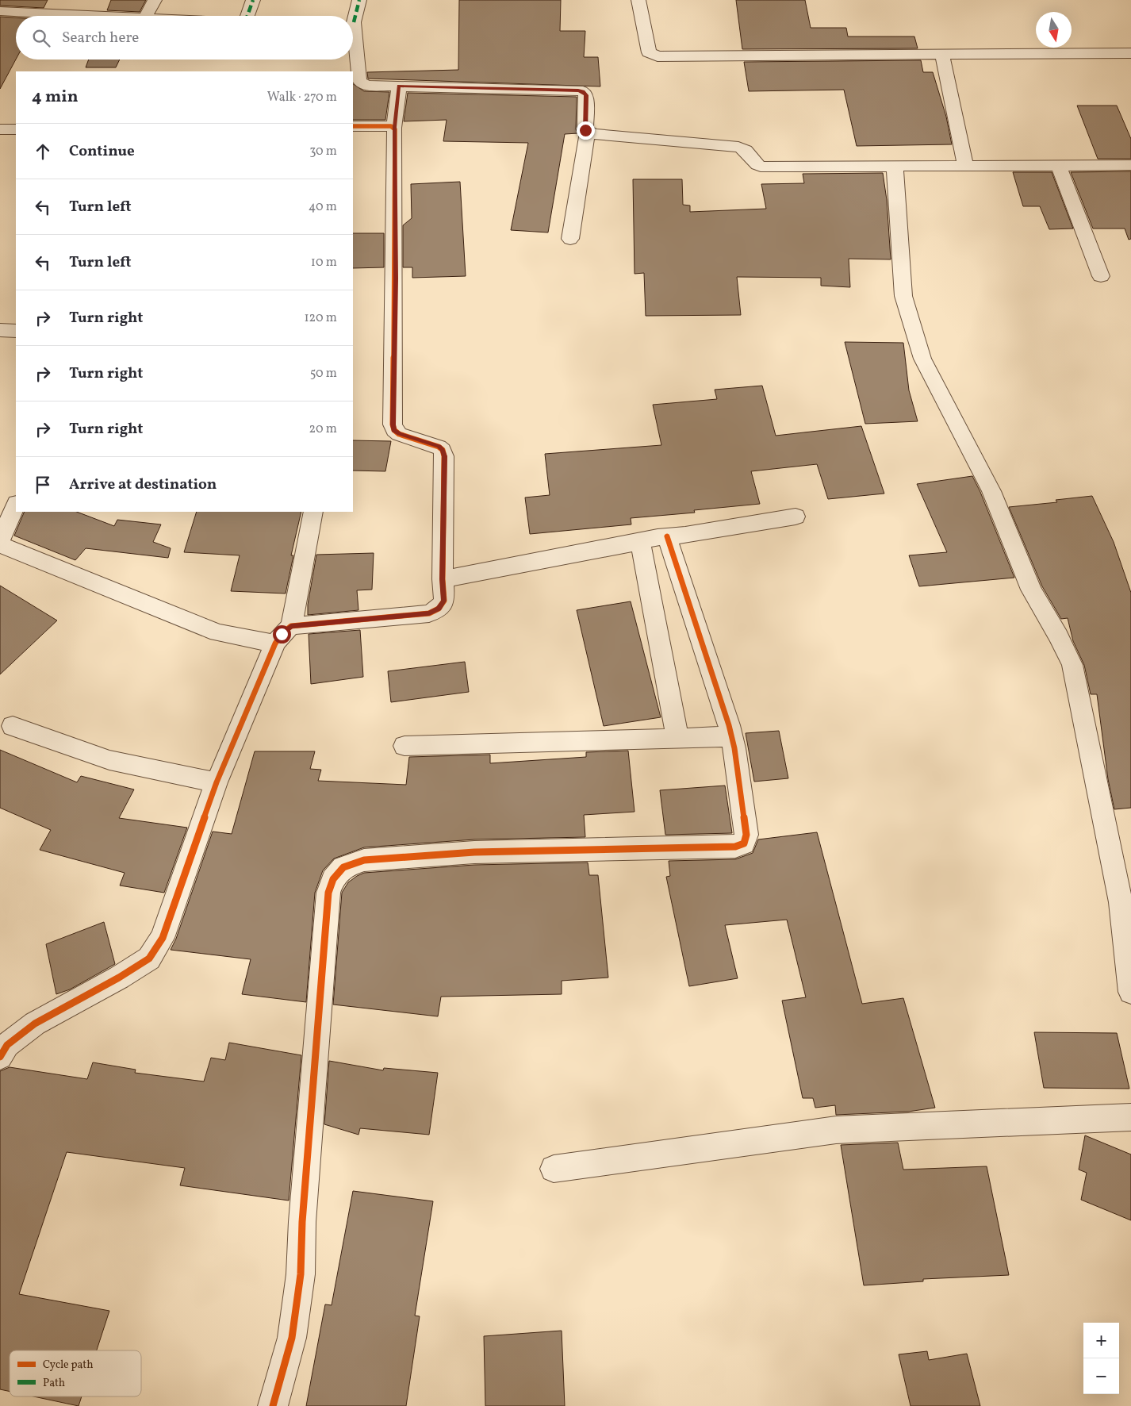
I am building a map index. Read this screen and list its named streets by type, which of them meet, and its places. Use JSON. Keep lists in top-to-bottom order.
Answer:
{
  "legend": ["Cycle path", "Path"],
  "north": "bottom",
  "page": {
    "search": "Search here",
    "heading": ["4 min", "Walk · 270 m"],
    "list": [
      ["Continue", "30 m"],
      ["Turn left", "40 m"],
      ["Turn left", "10 m"],
      ["Turn right", "120 m"],
      ["Turn right", "50 m"],
      ["Turn right", "20 m"],
      "Arrive at destination"
    ],
    "map_buttons": ["+", "−"]
  }
}
